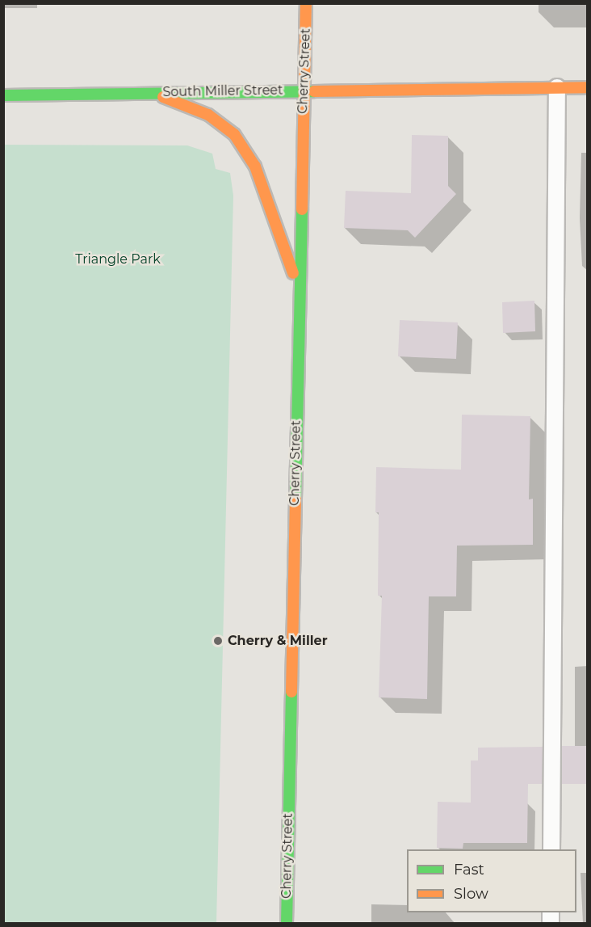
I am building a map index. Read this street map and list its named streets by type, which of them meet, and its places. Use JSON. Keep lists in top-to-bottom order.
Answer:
{
  "streets": {
    "main road": ["Cherry Street", "South Miller Street"]
  },
  "crossings": [
    ["Cherry Street", "South Miller Street"]
  ],
  "parks": ["Triangle Park"],
  "places": ["Cherry & Miller"],
  "legend": ["Fast", "Slow"]
}
